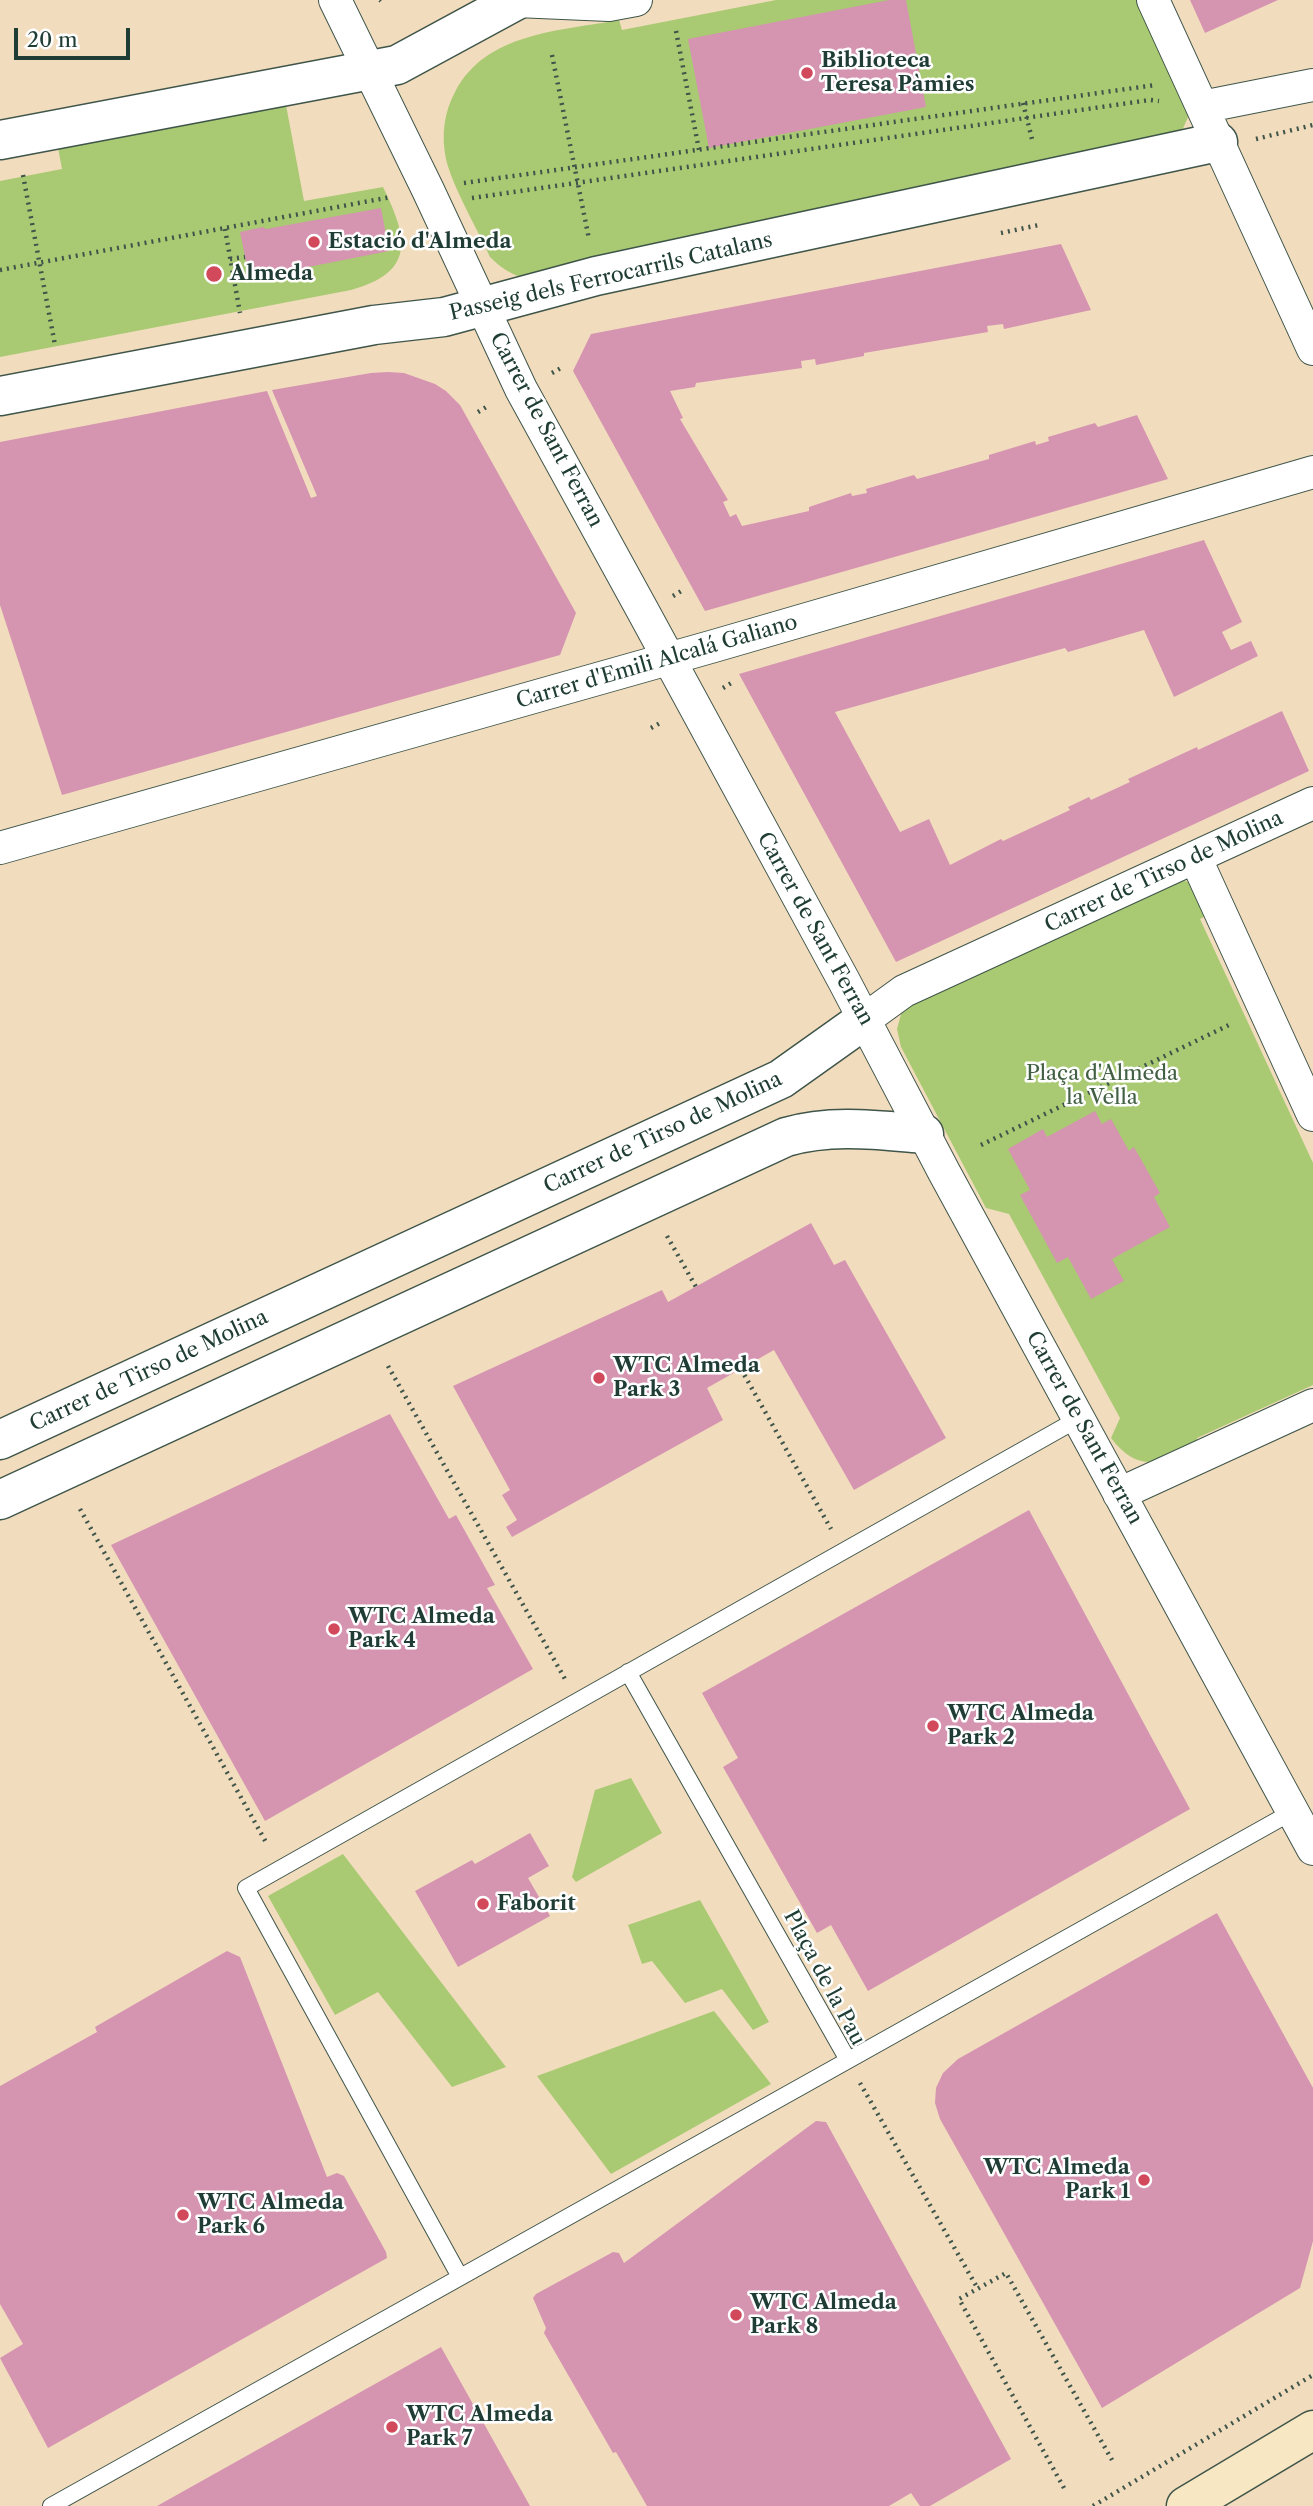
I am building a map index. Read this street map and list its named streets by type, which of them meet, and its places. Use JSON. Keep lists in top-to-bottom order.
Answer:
{
  "streets": {
    "street": [
      "Passeig dels Ferrocarrils Catalans",
      "Carrer de Sant Ferran",
      "Carrer d'Emili Alcalá Galiano",
      "Carrer de Tirso de Molina"
    ],
    "lane": ["Plaça de la Pau"]
  },
  "crossings": [
    ["Passeig dels Ferrocarrils Catalans", "Carrer de Sant Ferran"],
    ["Carrer de Sant Ferran", "Carrer d'Emili Alcalá Galiano"],
    ["Carrer de Sant Ferran", "Carrer de Tirso de Molina"]
  ],
  "parks": ["Plaça d'Almeda la Vella"],
  "places": [
    "Biblioteca Teresa Pàmies",
    "Estació d'Almeda",
    "Almeda",
    "WTC Almeda Park 3",
    "WTC Almeda Park 4",
    "WTC Almeda Park 2",
    "Faborit",
    "WTC Almeda Park 1",
    "WTC Almeda Park 6",
    "WTC Almeda Park 8",
    "WTC Almeda Park 7"
  ],
  "scale_bar": "20 m"
}
